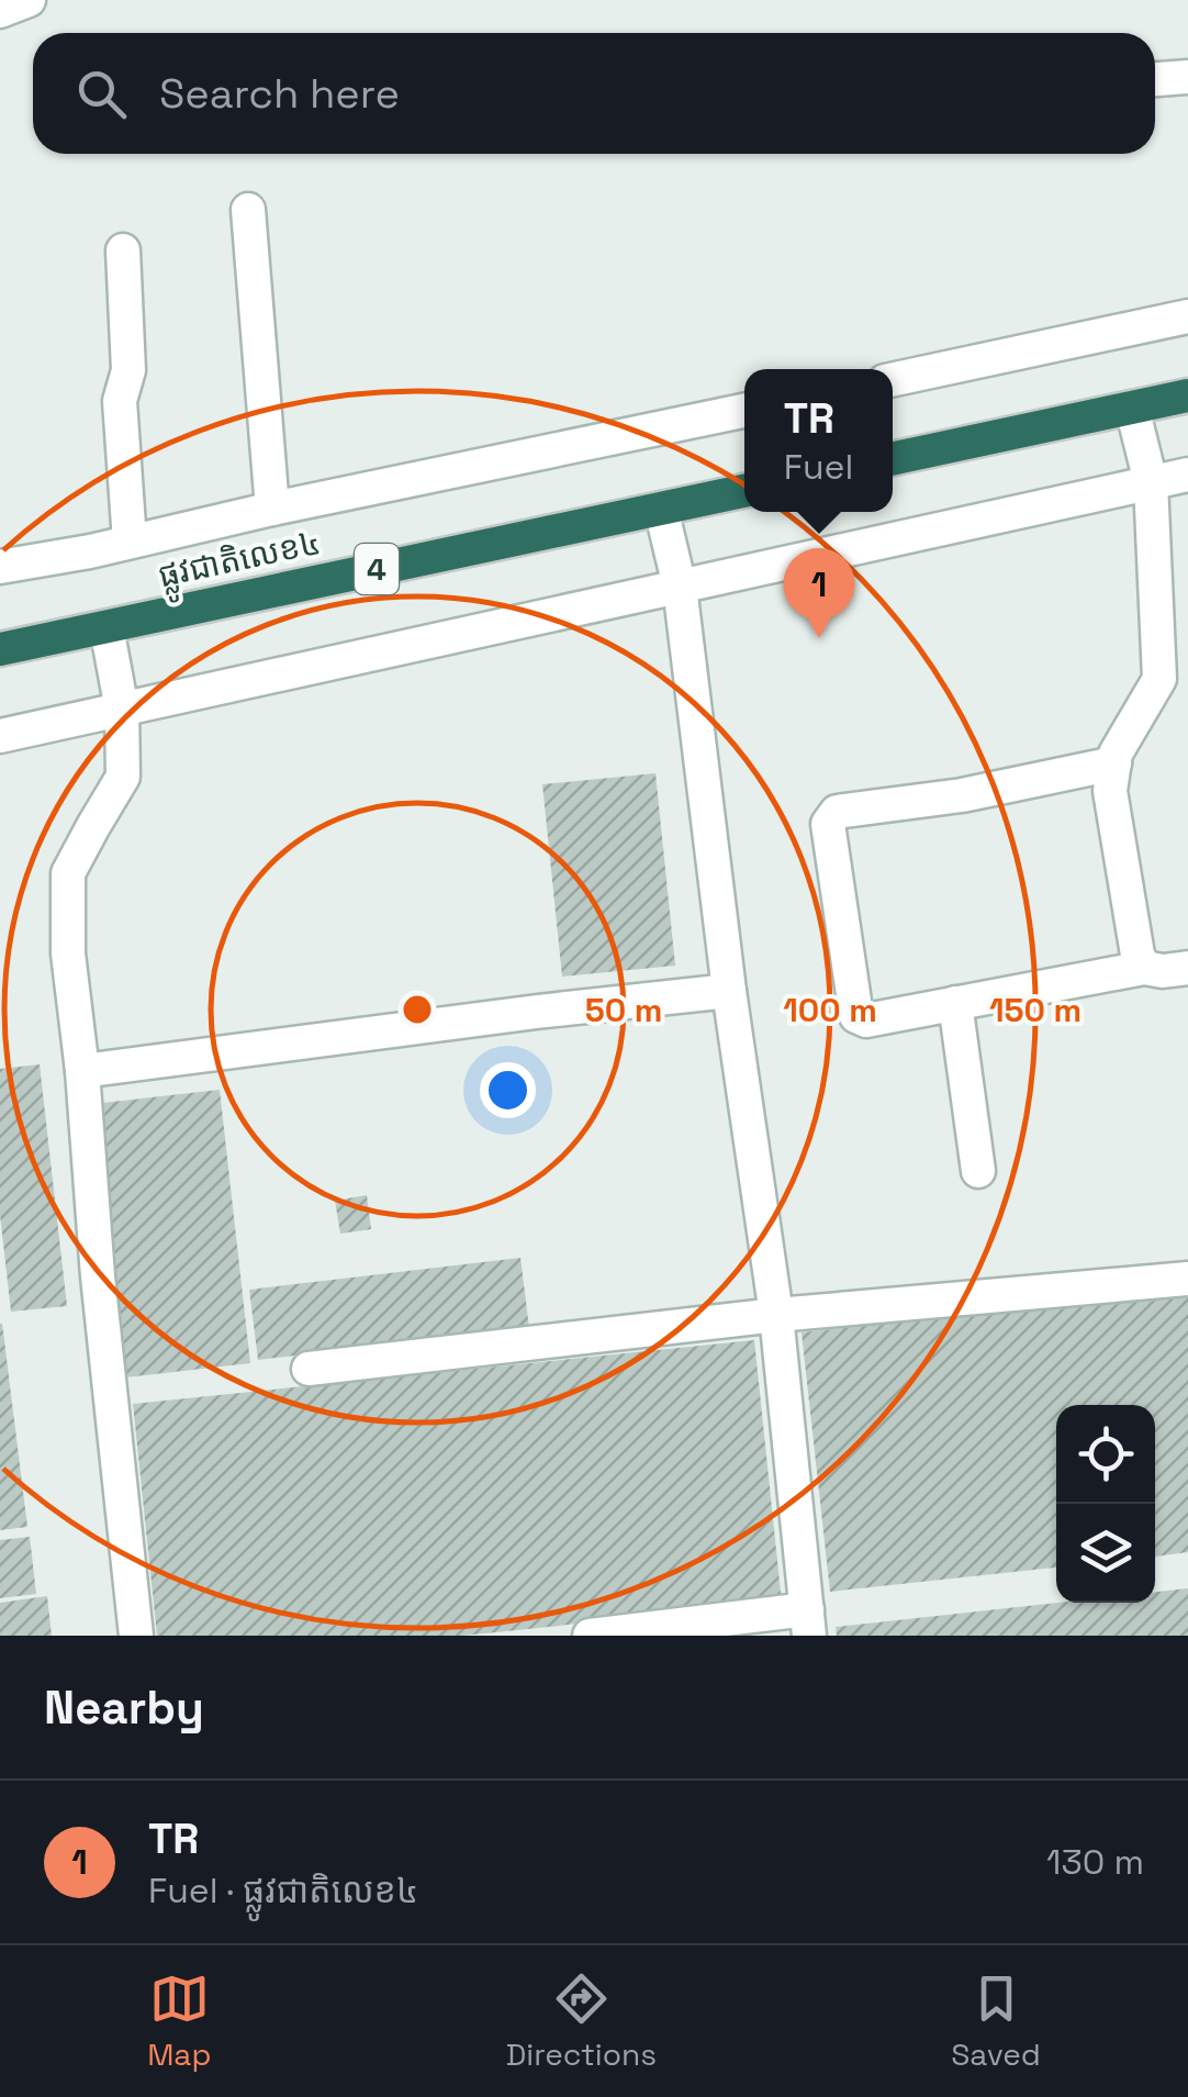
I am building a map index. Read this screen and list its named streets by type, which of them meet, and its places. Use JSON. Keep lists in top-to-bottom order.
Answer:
{
  "streets": {
    "highway": ["ផ្លូវជាតិលេខ៤", "4"]
  },
  "page": {
    "search": "Search here",
    "popup": ["TR", "Fuel"],
    "pins": "1",
    "heading": "Nearby",
    "list": [
      {
        "mark": "1",
        "name": "TR",
        "note": "Fuel · ផ្លូវជាតិលេខ៤",
        "value": "130 m"
      }
    ],
    "nav": ["Map", "Directions", "Saved"]
  },
  "rings": ["50 m", "100 m", "150 m"]
}
